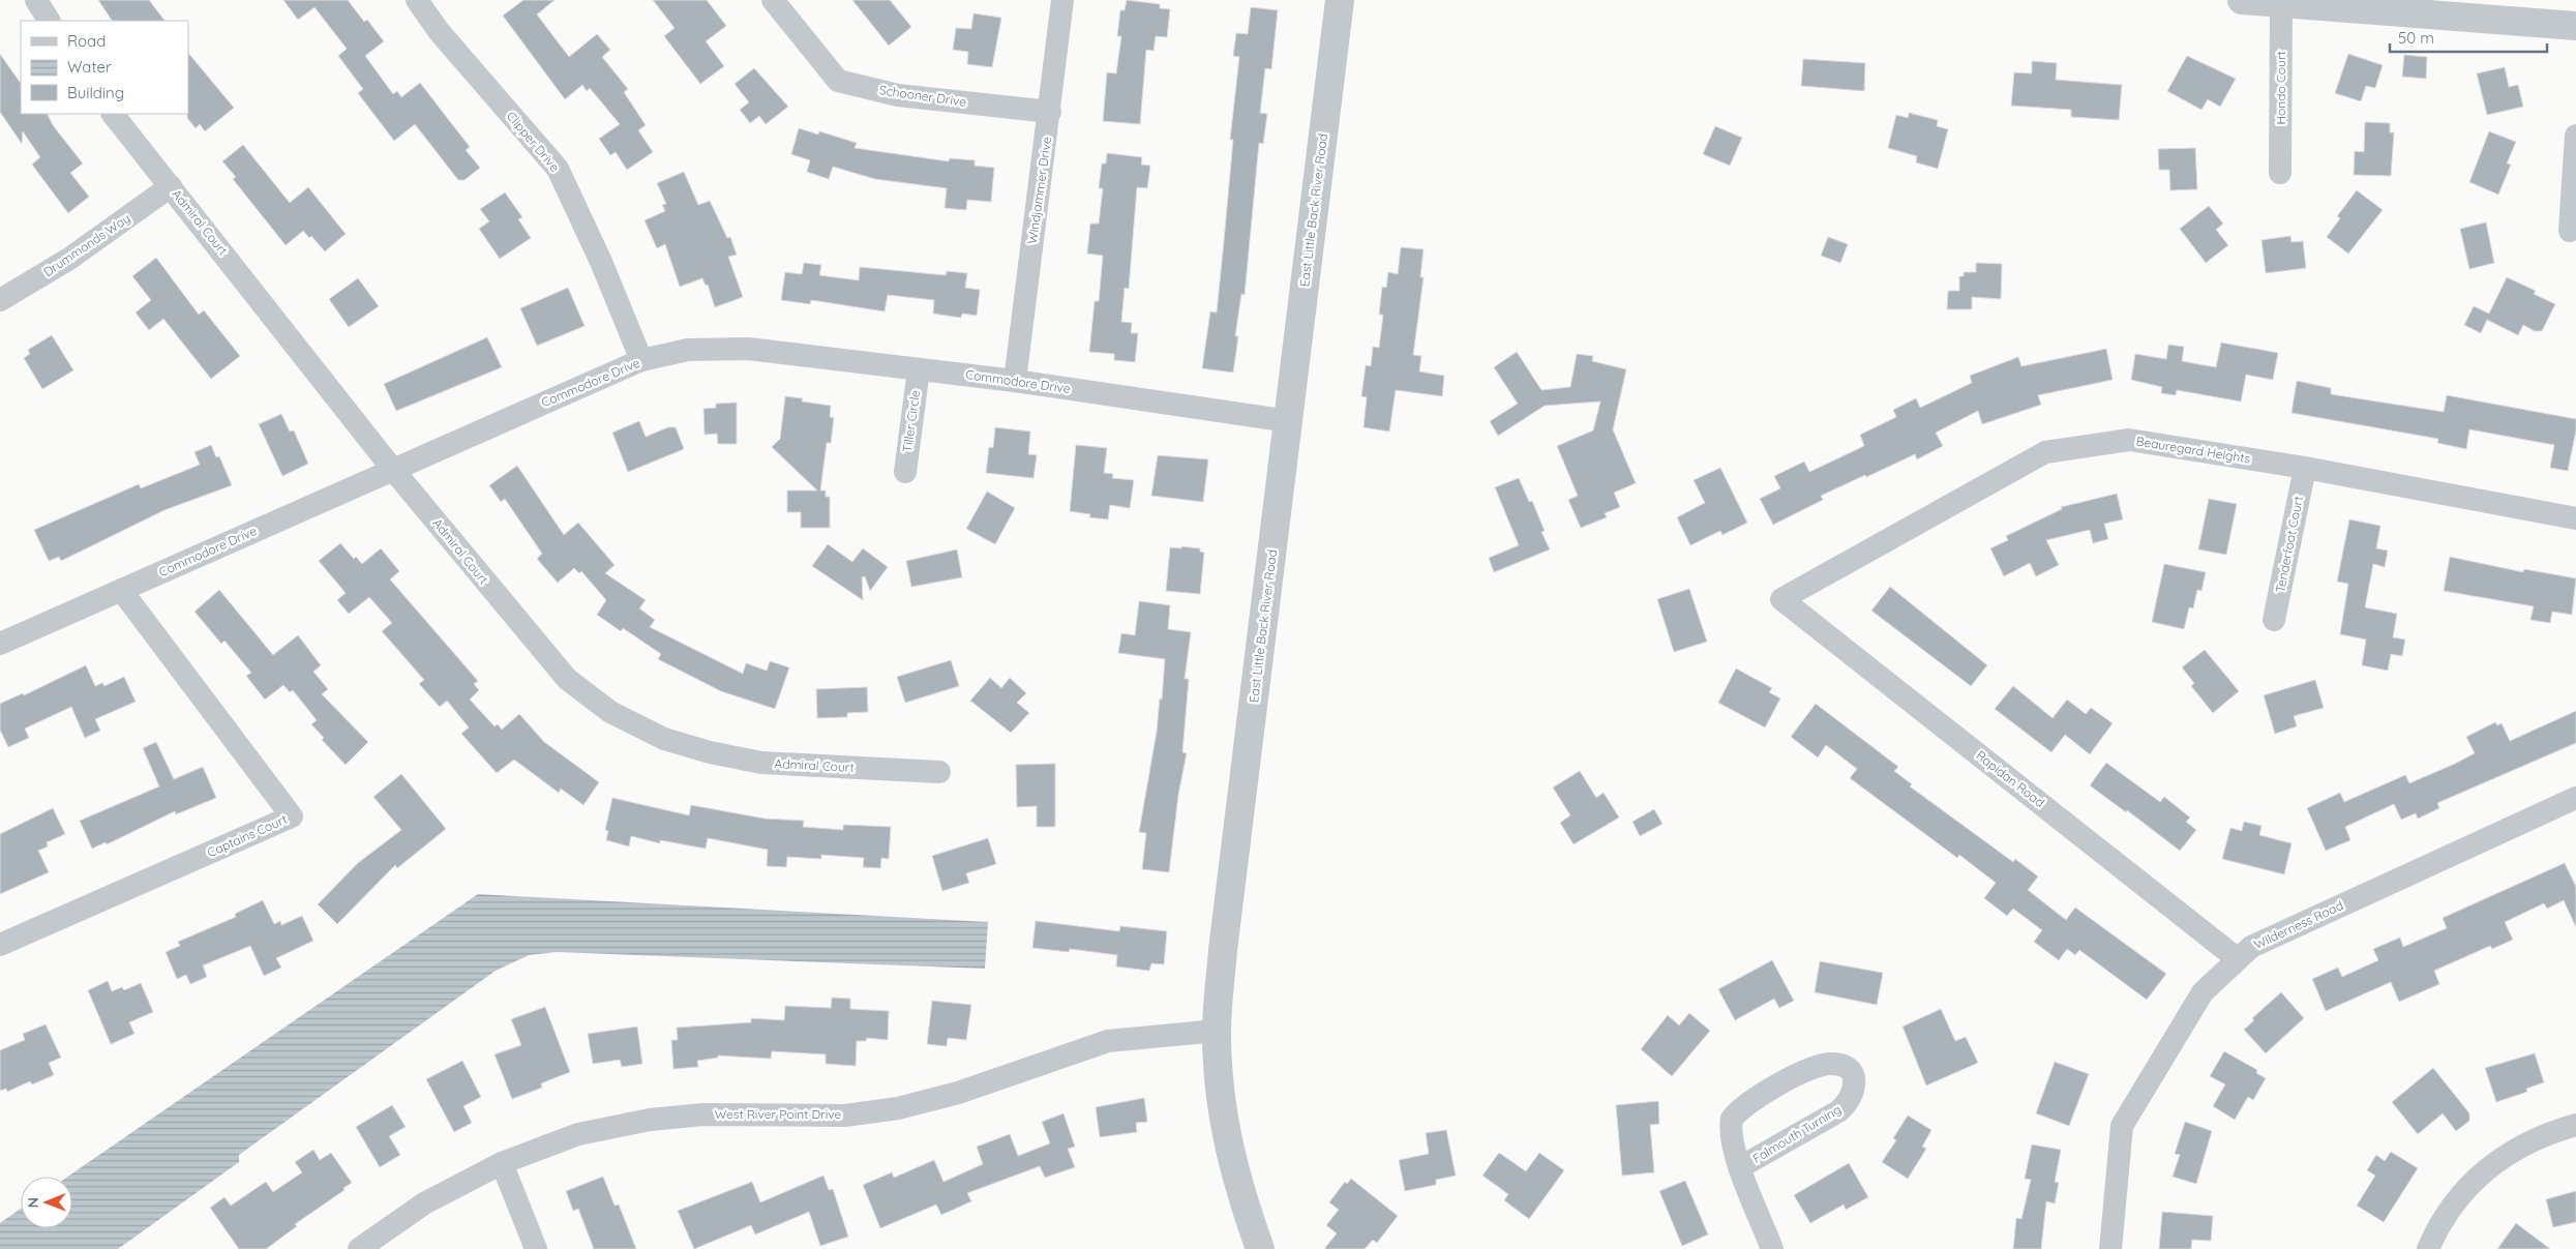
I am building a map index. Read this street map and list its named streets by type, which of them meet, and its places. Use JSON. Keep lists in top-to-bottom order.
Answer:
{
  "streets": {
    "street": [
      "Hondo Court",
      "Schooner Drive",
      "Clipper Drive",
      "Windjammer Drive",
      "East Little Back River Road",
      "Admiral Court",
      "Drummonds Way",
      "Commodore Drive",
      "Tiller Circle",
      "Beauregard Heights",
      "Tenderfoot Court",
      "Rapidan Road",
      "Captains Court",
      "Wilderness Road",
      "West River Point Drive",
      "Falmouth Turning"
    ]
  },
  "crossings": [
    ["Schooner Drive", "Windjammer Drive"],
    ["Clipper Drive", "Commodore Drive"],
    ["Windjammer Drive", "Commodore Drive"],
    ["East Little Back River Road", "Commodore Drive"],
    ["East Little Back River Road", "West River Point Drive"],
    ["Admiral Court", "Drummonds Way"],
    ["Admiral Court", "Commodore Drive"],
    ["Commodore Drive", "Tiller Circle"],
    ["Commodore Drive", "Captains Court"],
    ["Beauregard Heights", "Tenderfoot Court"],
    ["Beauregard Heights", "Rapidan Road"],
    ["Rapidan Road", "Wilderness Road"]
  ],
  "legend": ["Road", "Water", "Building"],
  "scale_bar": "50 m",
  "north": "left"
}
